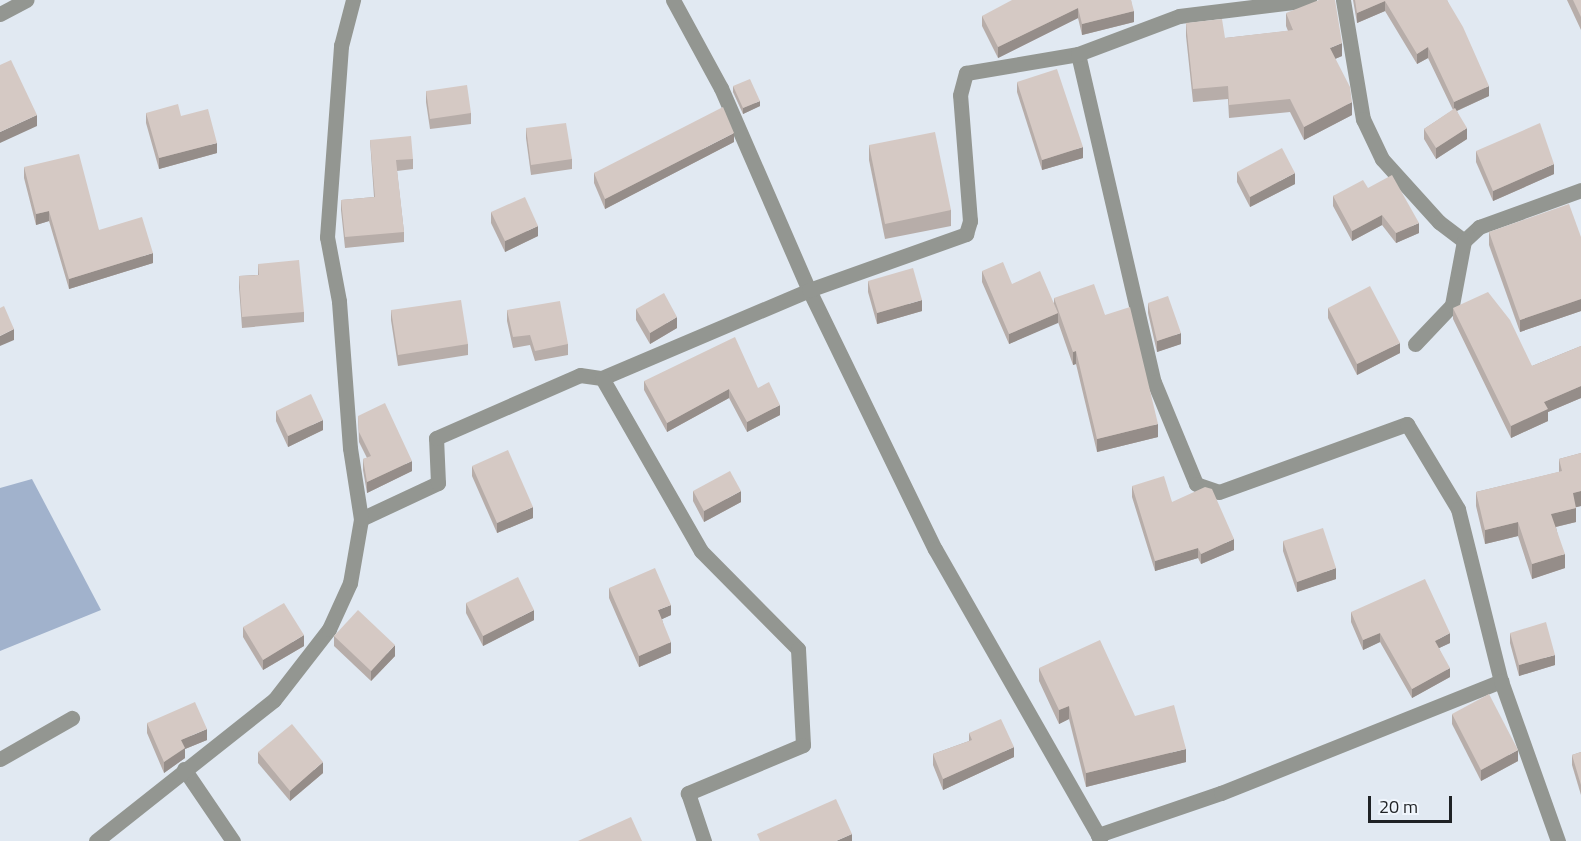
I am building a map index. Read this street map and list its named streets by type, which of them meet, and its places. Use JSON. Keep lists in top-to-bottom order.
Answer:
{
  "scale_bar": "20 m"
}
